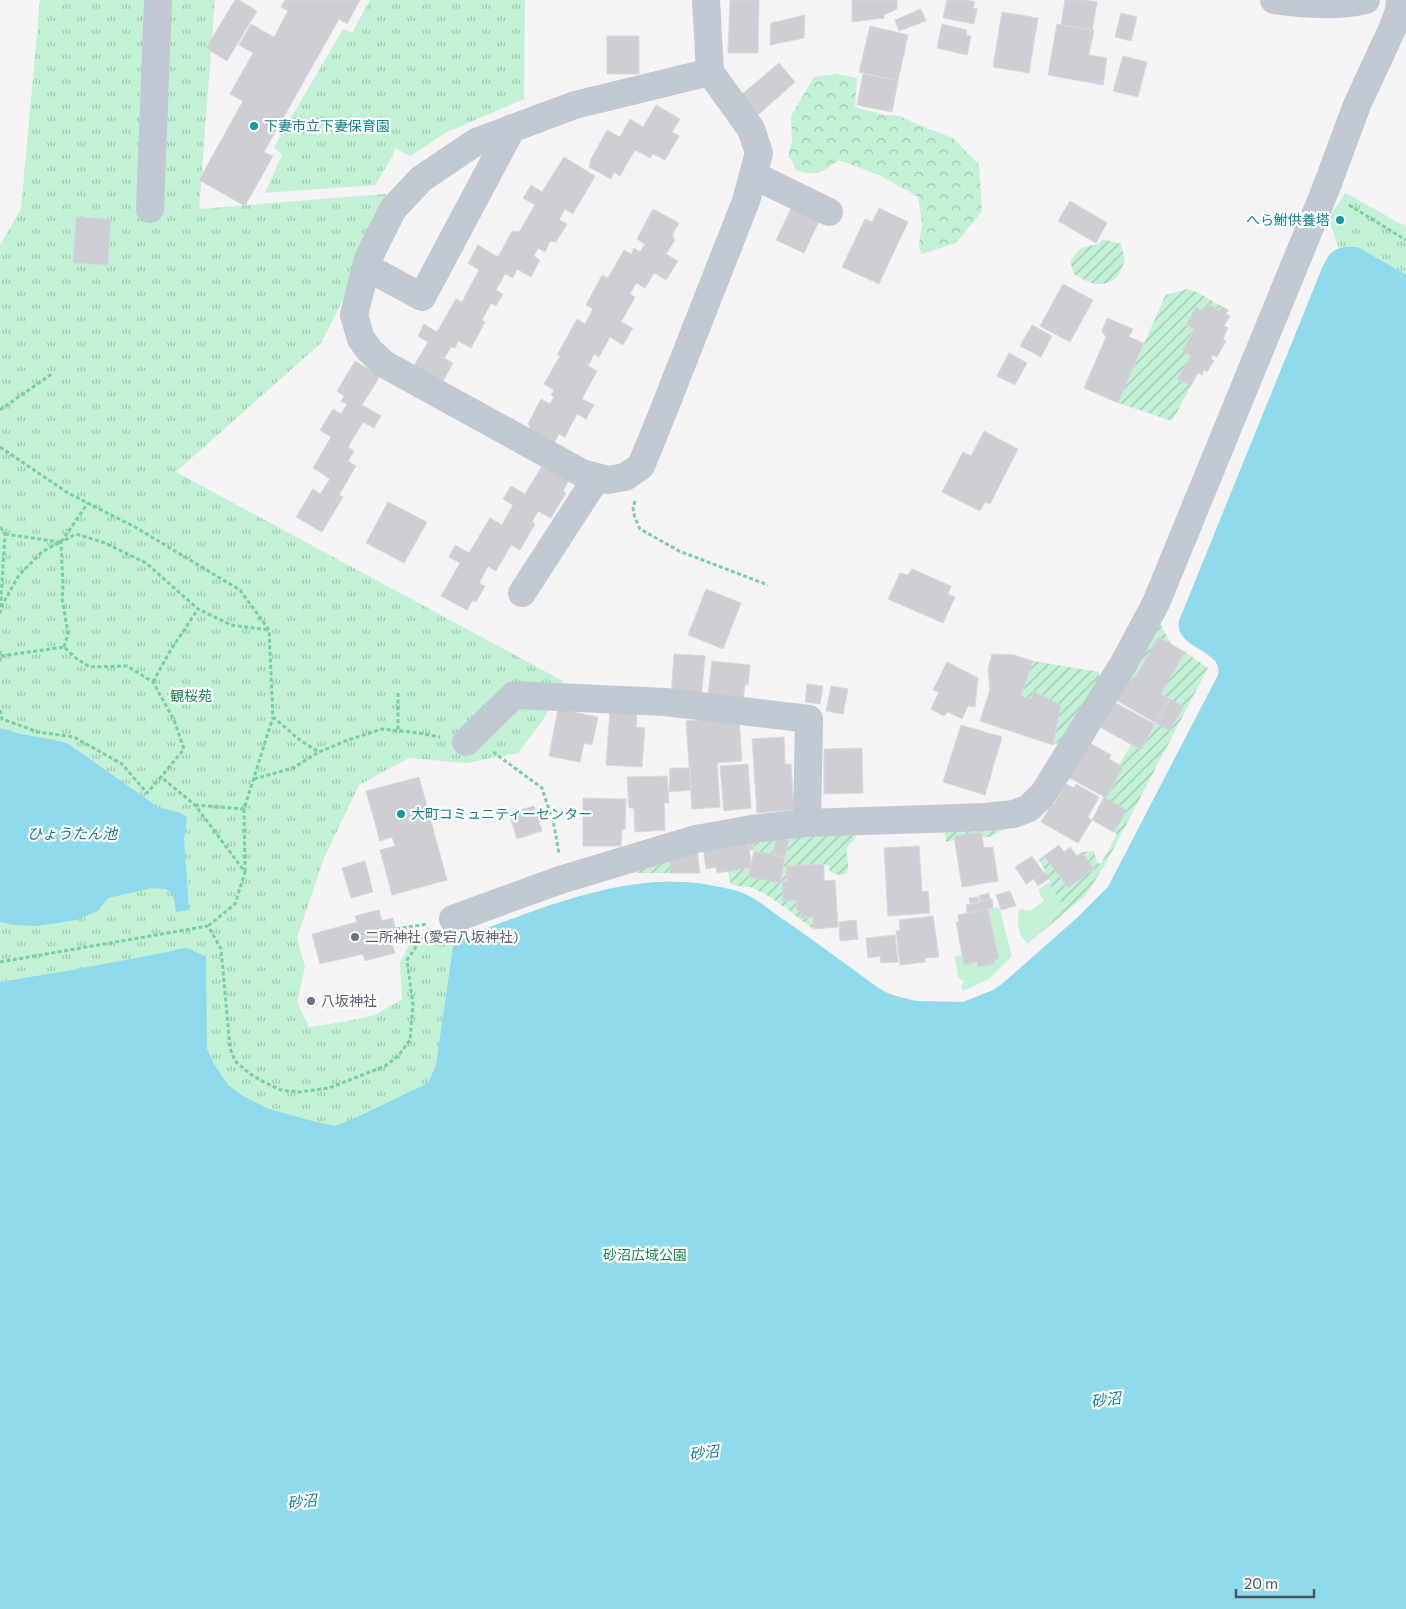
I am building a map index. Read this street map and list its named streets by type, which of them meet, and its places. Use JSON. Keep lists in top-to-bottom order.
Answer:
{
  "water": ["ひょうたん池", "砂沼"],
  "parks": ["観桜苑", "砂沼広域公園"],
  "places": [
    "下妻市立下妻保育園",
    "へら鮒供養塔",
    "大町コミュニティーセンター",
    "二所神社 (愛宕八坂神社)",
    "八坂神社"
  ],
  "scale_bar": "20 m"
}
